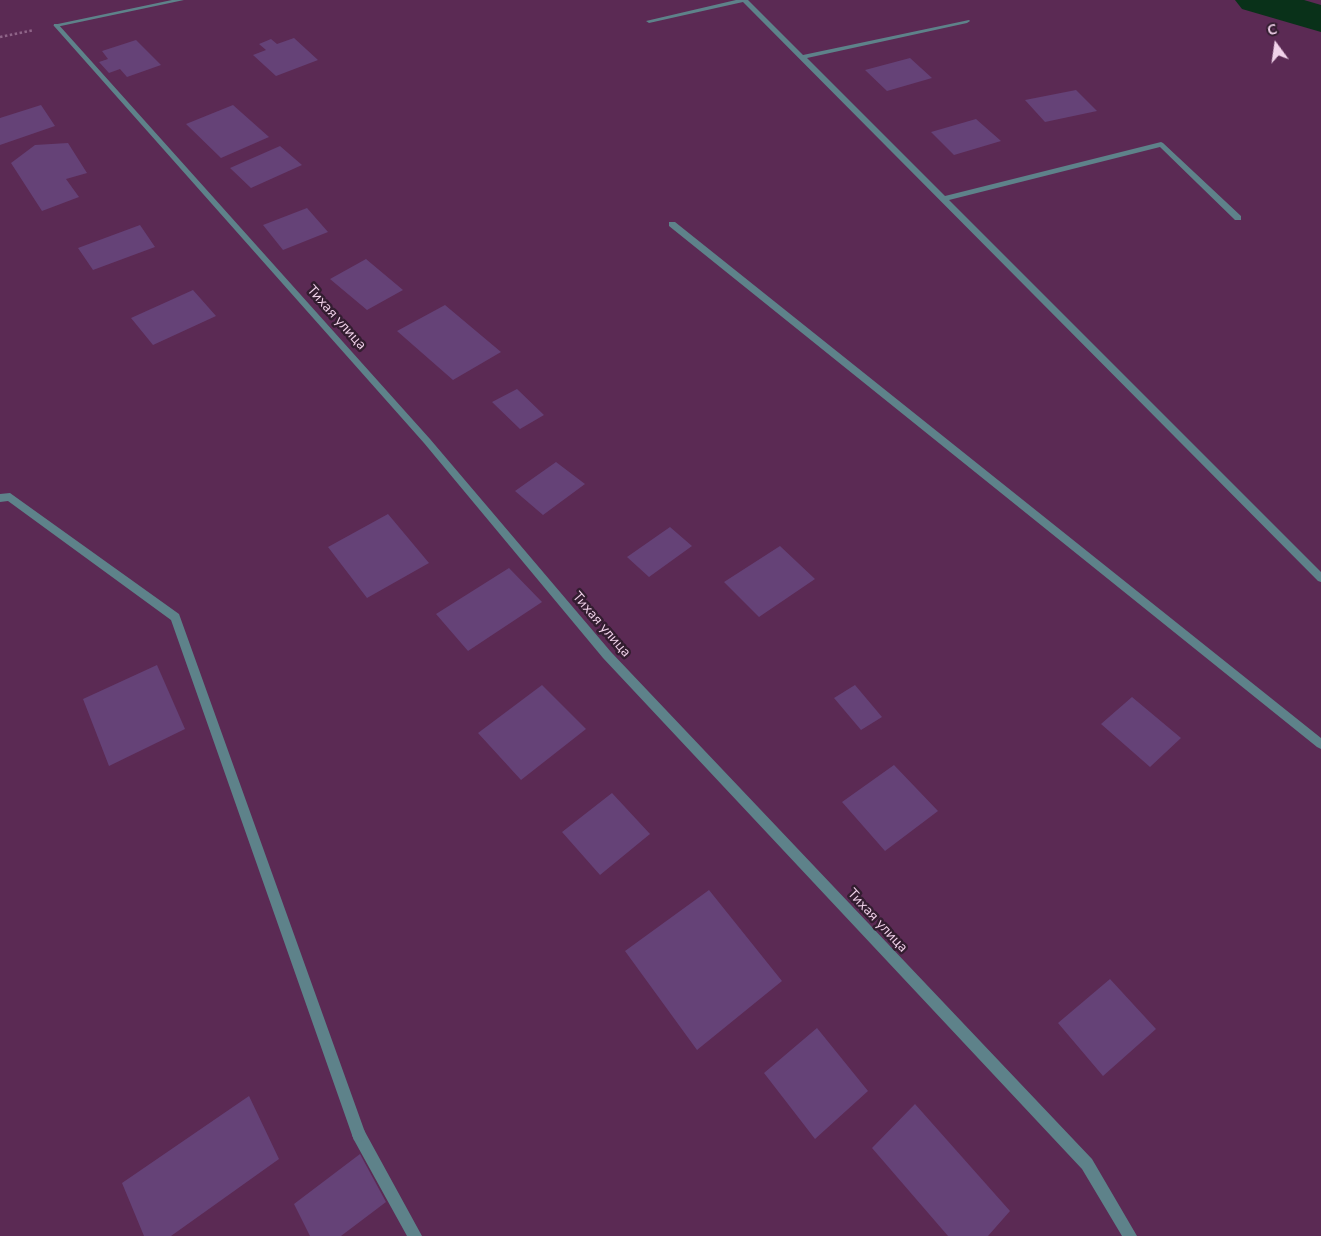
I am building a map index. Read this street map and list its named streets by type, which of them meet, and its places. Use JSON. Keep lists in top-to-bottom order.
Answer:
{
  "streets": {
    "street": ["Тихая улица"]
  },
  "north": "top"
}
